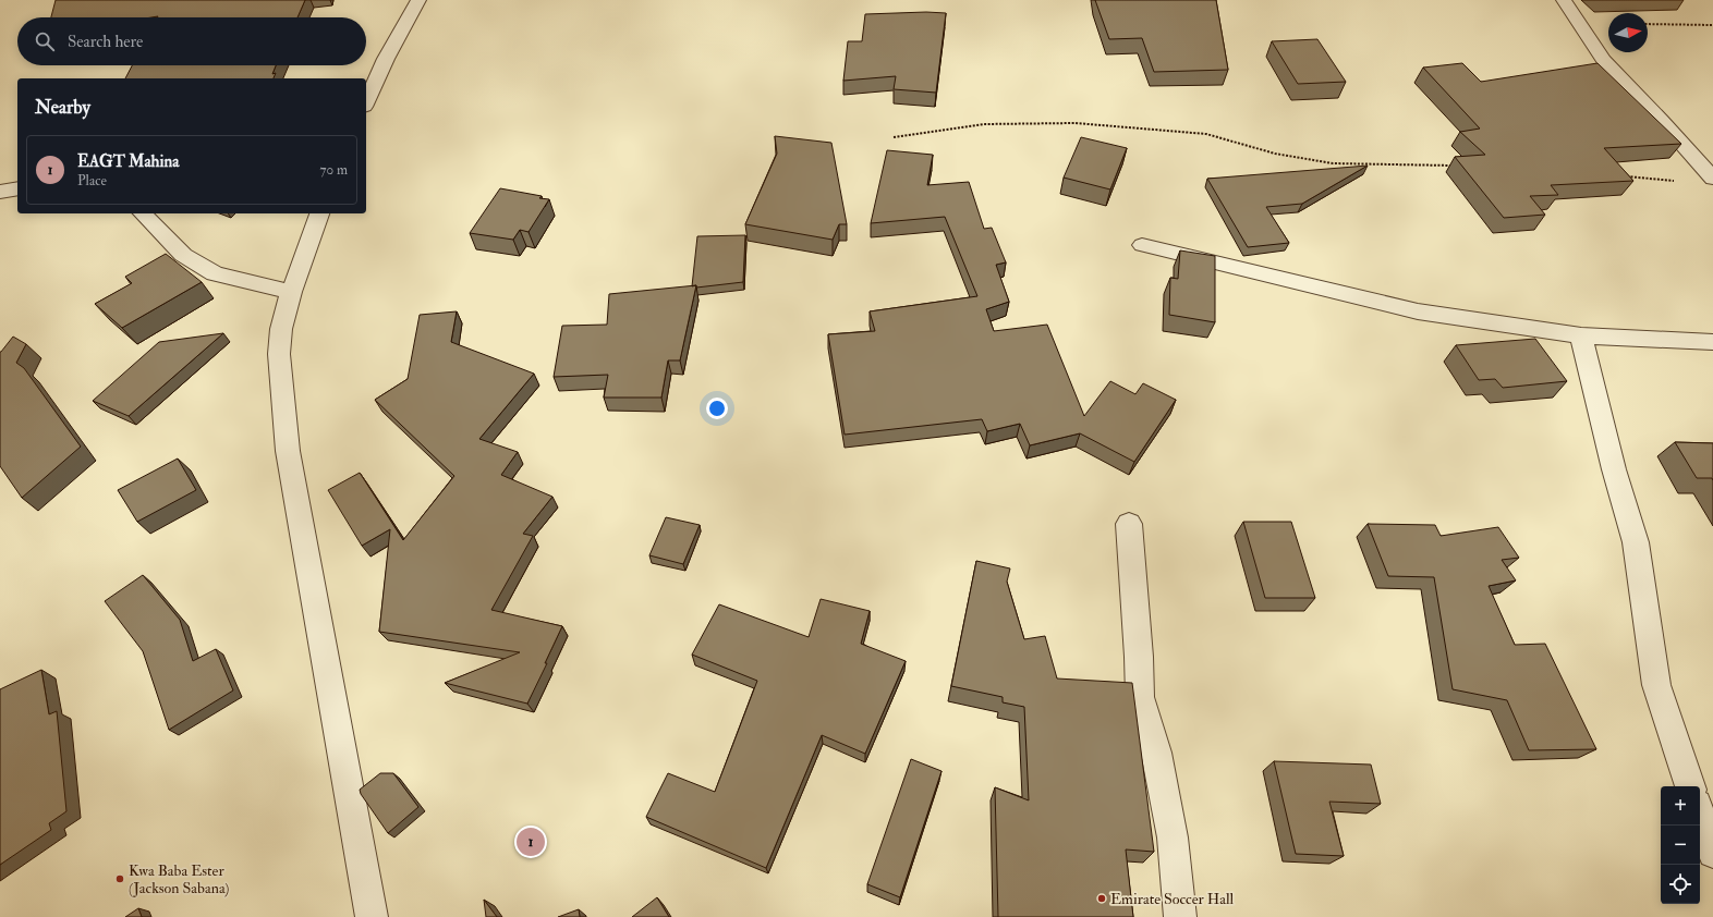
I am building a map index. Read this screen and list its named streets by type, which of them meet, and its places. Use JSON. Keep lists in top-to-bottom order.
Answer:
{
  "places": ["Kwa Baba Ester (Jackson Sabana)", "Emirate Soccer Hall"],
  "north": "right",
  "page": {
    "search": "Search here",
    "heading": "Nearby",
    "list": [
      {
        "mark": "1",
        "name": "EAGT Mahina",
        "note": "Place",
        "value": "70 m"
      }
    ],
    "map_buttons": ["+", "−"],
    "pins": "1"
  }
}
